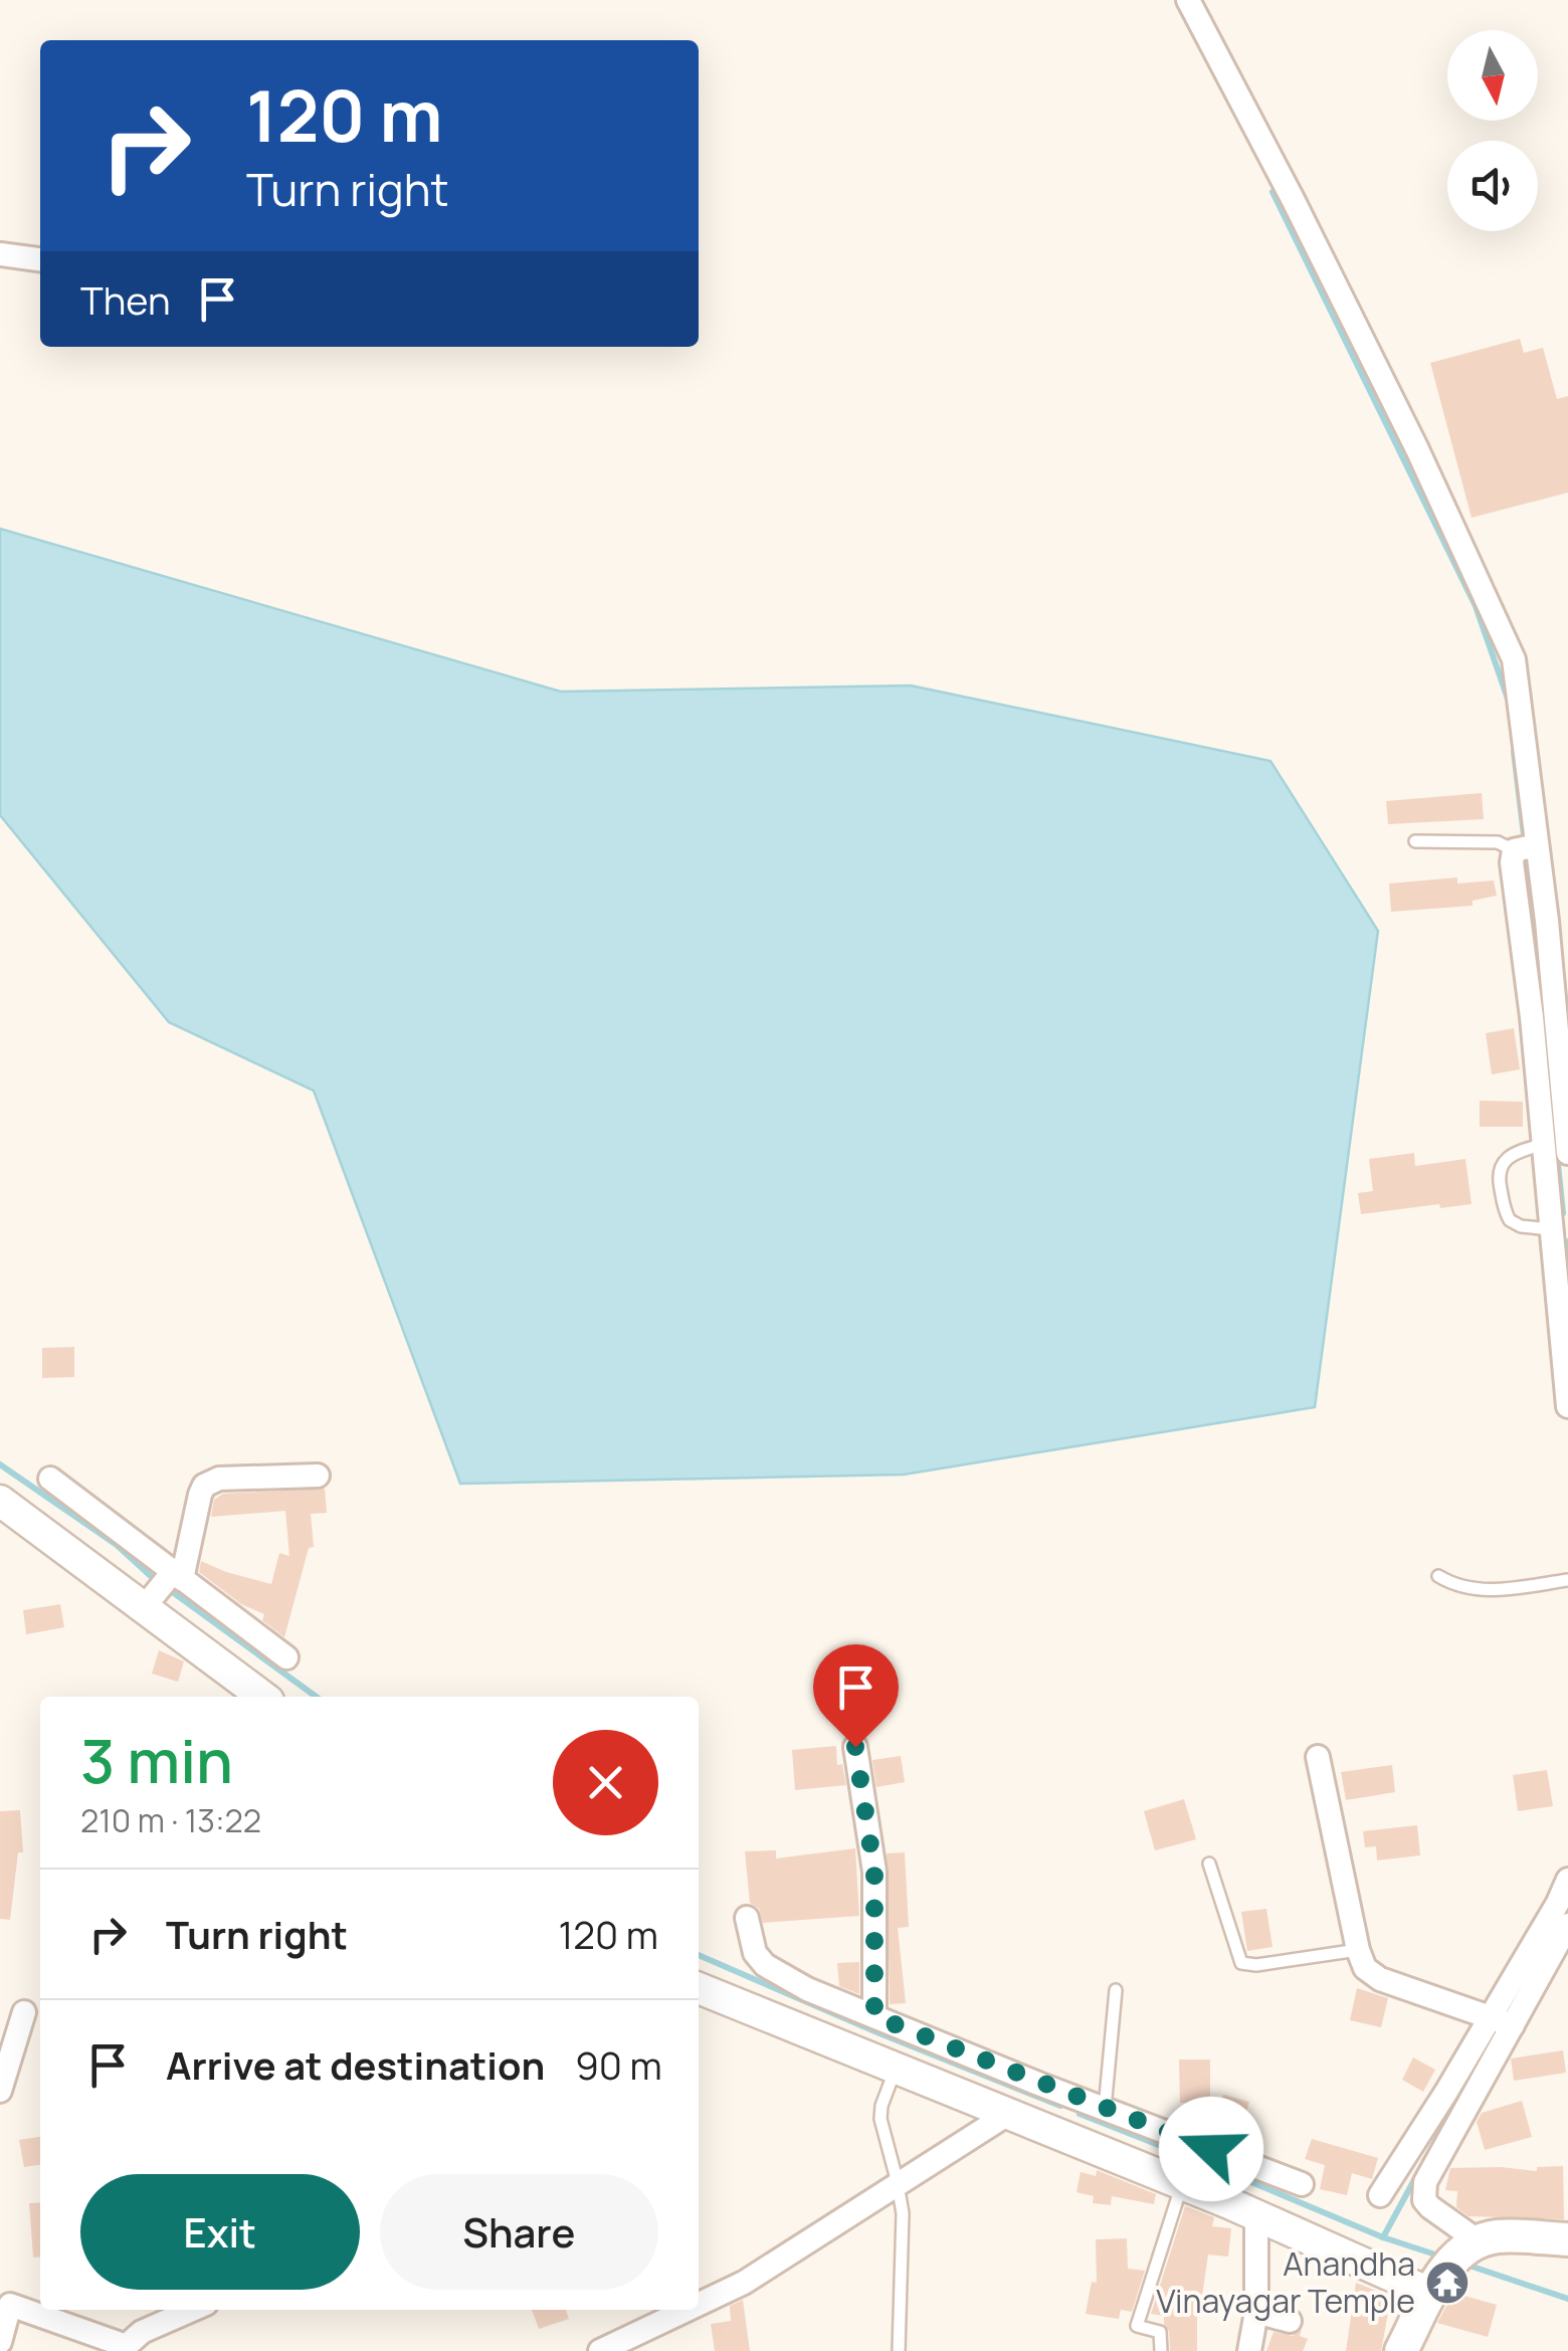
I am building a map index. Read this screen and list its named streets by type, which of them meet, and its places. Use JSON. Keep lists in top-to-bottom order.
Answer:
{
  "places": {
    "temple": ["Anandha Vinayagar Temple"]
  },
  "north": "bottom",
  "page": {
    "turn": ["120 m", "Turn right"],
    "then": "Then",
    "heading": ["3 min", "210 m · 13:22"],
    "list": [
      {
        "name": "Turn right",
        "value": "120 m"
      },
      {
        "name": "Arrive at destination",
        "value": "90 m"
      }
    ],
    "buttons": ["Exit", "Share"]
  }
}
